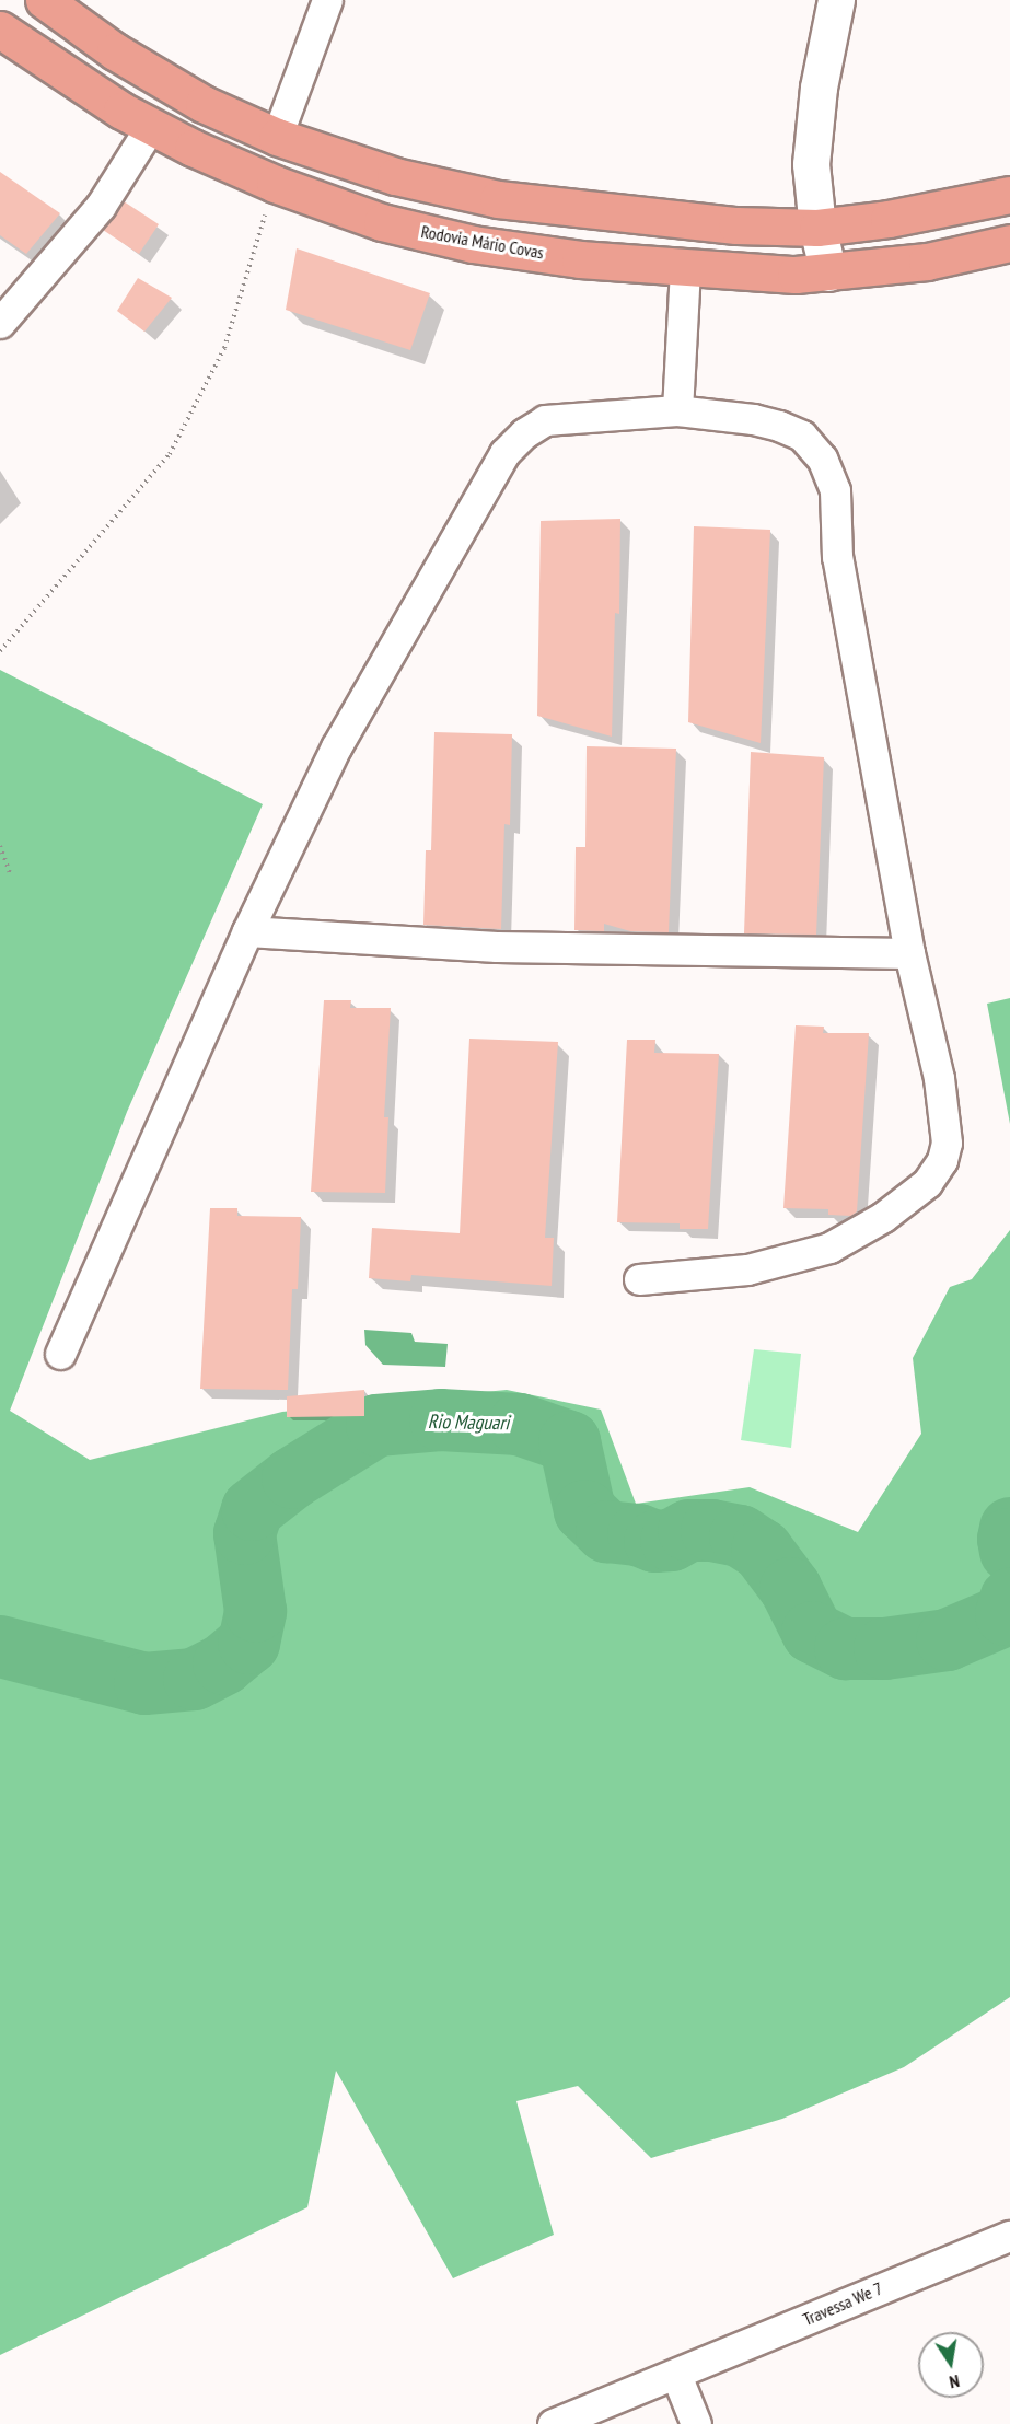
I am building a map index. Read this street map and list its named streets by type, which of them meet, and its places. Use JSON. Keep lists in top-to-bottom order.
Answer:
{
  "streets": {
    "main road": ["Rodovia Mário Covas"],
    "street": ["Travessa We 7"]
  },
  "water": ["Rio Maguari"],
  "north": "bottom"
}
